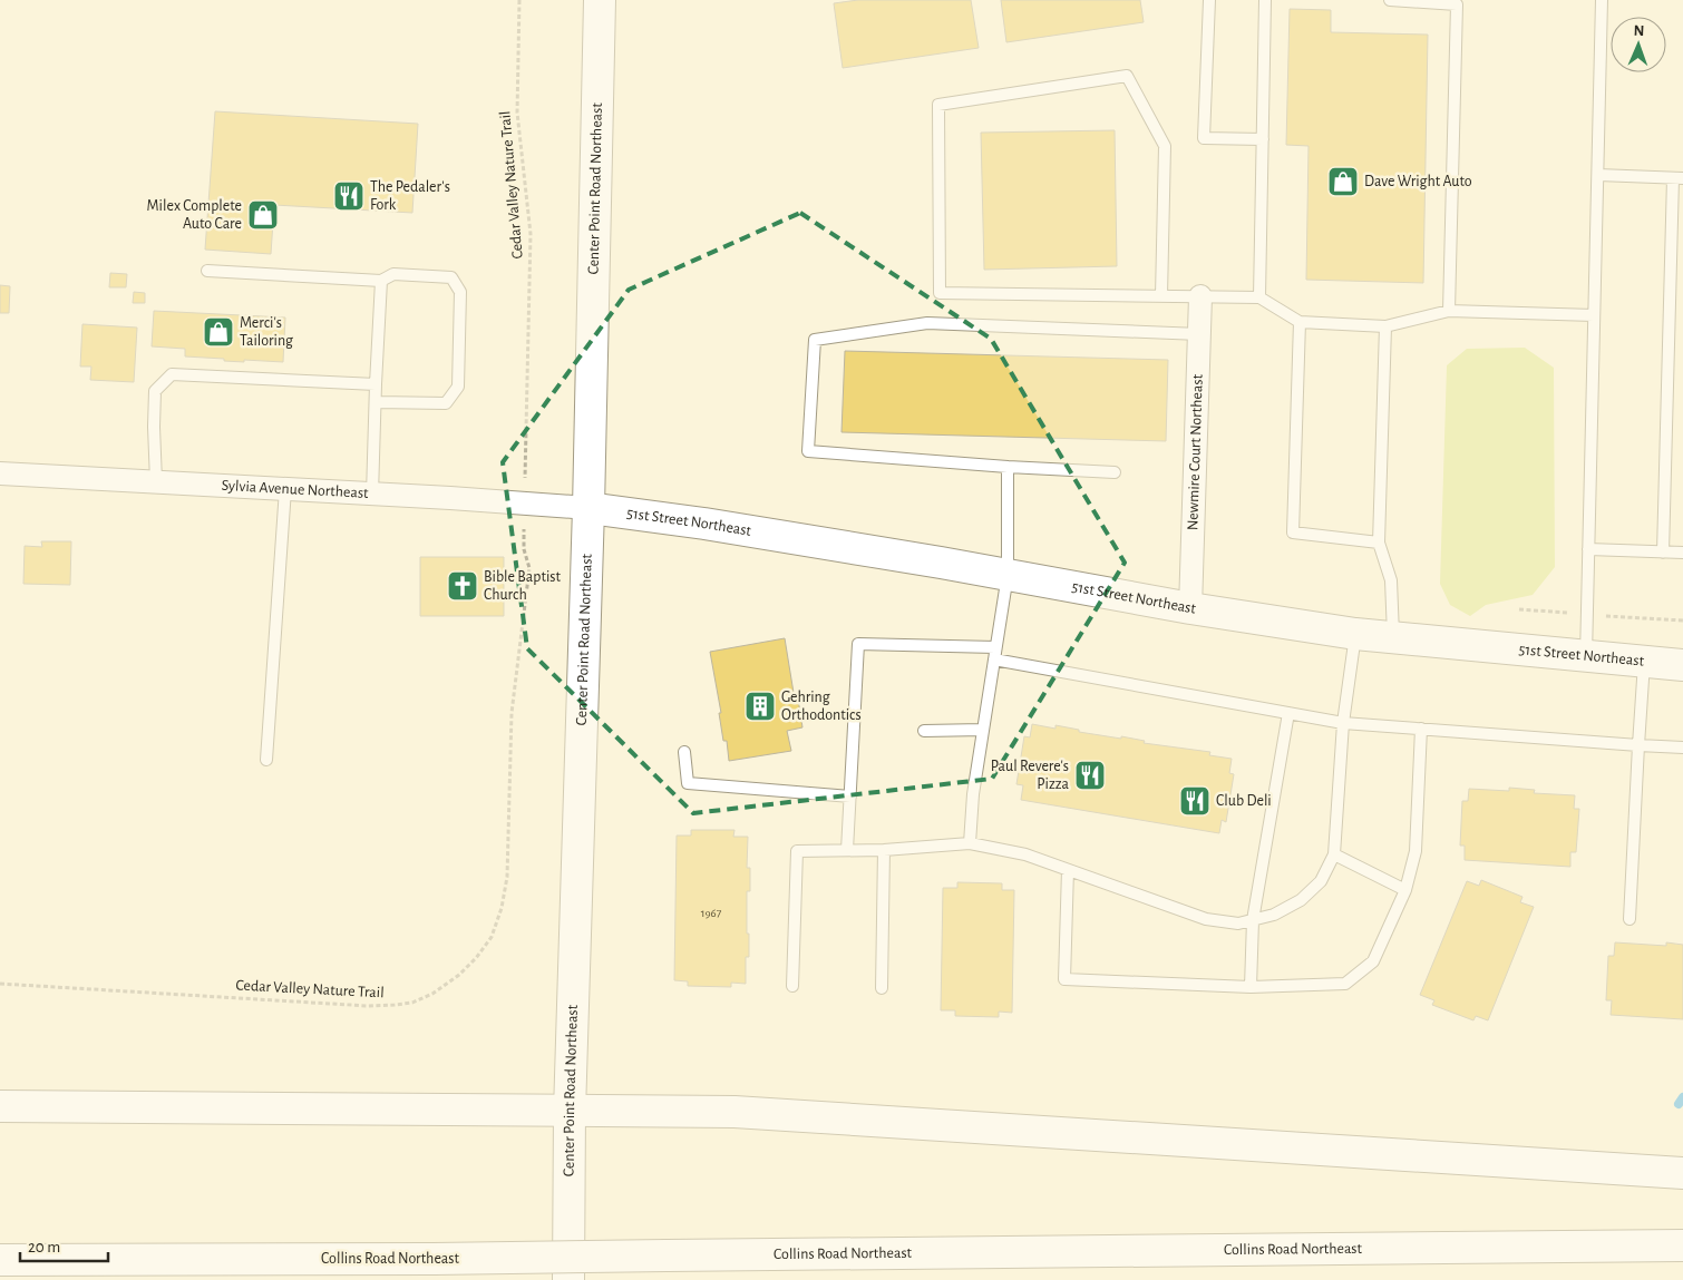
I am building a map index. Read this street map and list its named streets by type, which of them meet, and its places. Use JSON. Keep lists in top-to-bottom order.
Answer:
{
  "streets": {
    "main road": ["Center Point Road Northeast", "51st Street Northeast", "Collins Road Northeast"],
    "street": ["Newmire Court Northeast", "Sylvia Avenue Northeast"],
    "path": ["Cedar Valley Nature Trail"]
  },
  "crossings": [
    ["Center Point Road Northeast", "Sylvia Avenue Northeast"],
    ["Center Point Road Northeast", "51st Street Northeast"],
    ["Newmire Court Northeast", "51st Street Northeast"],
    ["Sylvia Avenue Northeast", "51st Street Northeast"]
  ],
  "places": {
    "shop": ["Dave Wright Auto", "Milex Complete Auto Care", "Merci's Tailoring"],
    "restaurant": ["The Pedaler's Fork", "Paul Revere's Pizza", "Club Deli"],
    "church": ["Bible Baptist Church"],
    "building": ["Gehring Orthodontics"]
  },
  "house_numbers": ["1967"],
  "scale_bar": "20 m",
  "north": "top"
}
